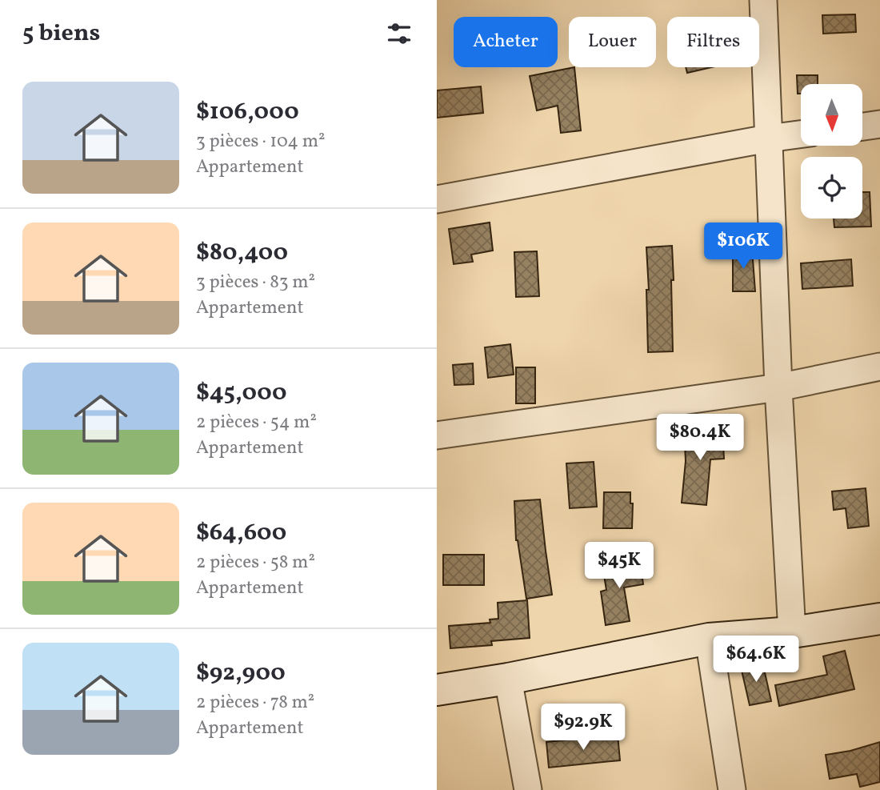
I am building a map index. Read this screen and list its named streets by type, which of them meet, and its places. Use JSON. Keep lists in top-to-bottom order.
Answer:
{
  "north": "bottom",
  "page": {
    "heading": "5 biens",
    "chip": ["Acheter", "Louer", "Filtres"],
    "list": [
      {
        "name": "$106,000",
        "note": "3 pièces · 104 m² · Appartement"
      },
      {
        "name": "$80,400",
        "note": "3 pièces · 83 m² · Appartement"
      },
      {
        "name": "$45,000",
        "note": "2 pièces · 54 m² · Appartement"
      },
      {
        "name": "$64,600",
        "note": "2 pièces · 58 m² · Appartement"
      },
      {
        "name": "$92,900",
        "note": "2 pièces · 78 m² · Appartement"
      }
    ],
    "price": [
      "$106K",
      "$80.4K",
      "$45K",
      "$64.6K",
      "$92.9K"
    ]
  }
}
